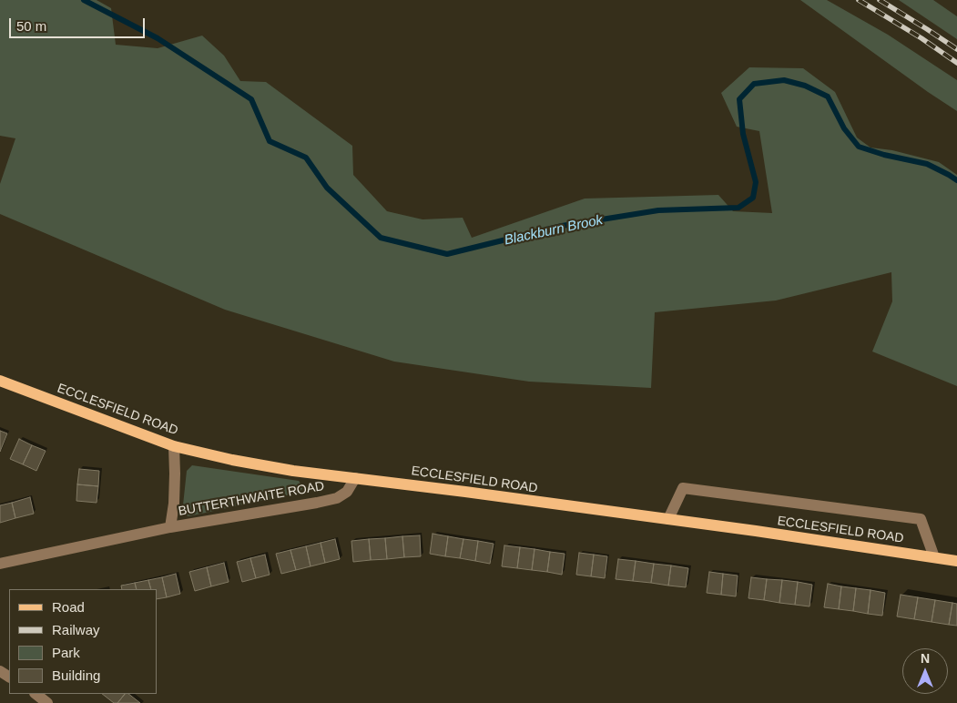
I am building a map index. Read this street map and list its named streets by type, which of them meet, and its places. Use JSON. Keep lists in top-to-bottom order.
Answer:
{
  "streets": {
    "main road": ["ECCLESFIELD ROAD"],
    "street": ["BUTTERTHWAITE ROAD"]
  },
  "crossings": [
    ["ECCLESFIELD ROAD", "BUTTERTHWAITE ROAD"]
  ],
  "water": ["Blackburn Brook"],
  "legend": [
    "Road",
    "Railway",
    "Park",
    "Building"
  ],
  "scale_bar": "50 m",
  "north": "top"
}
